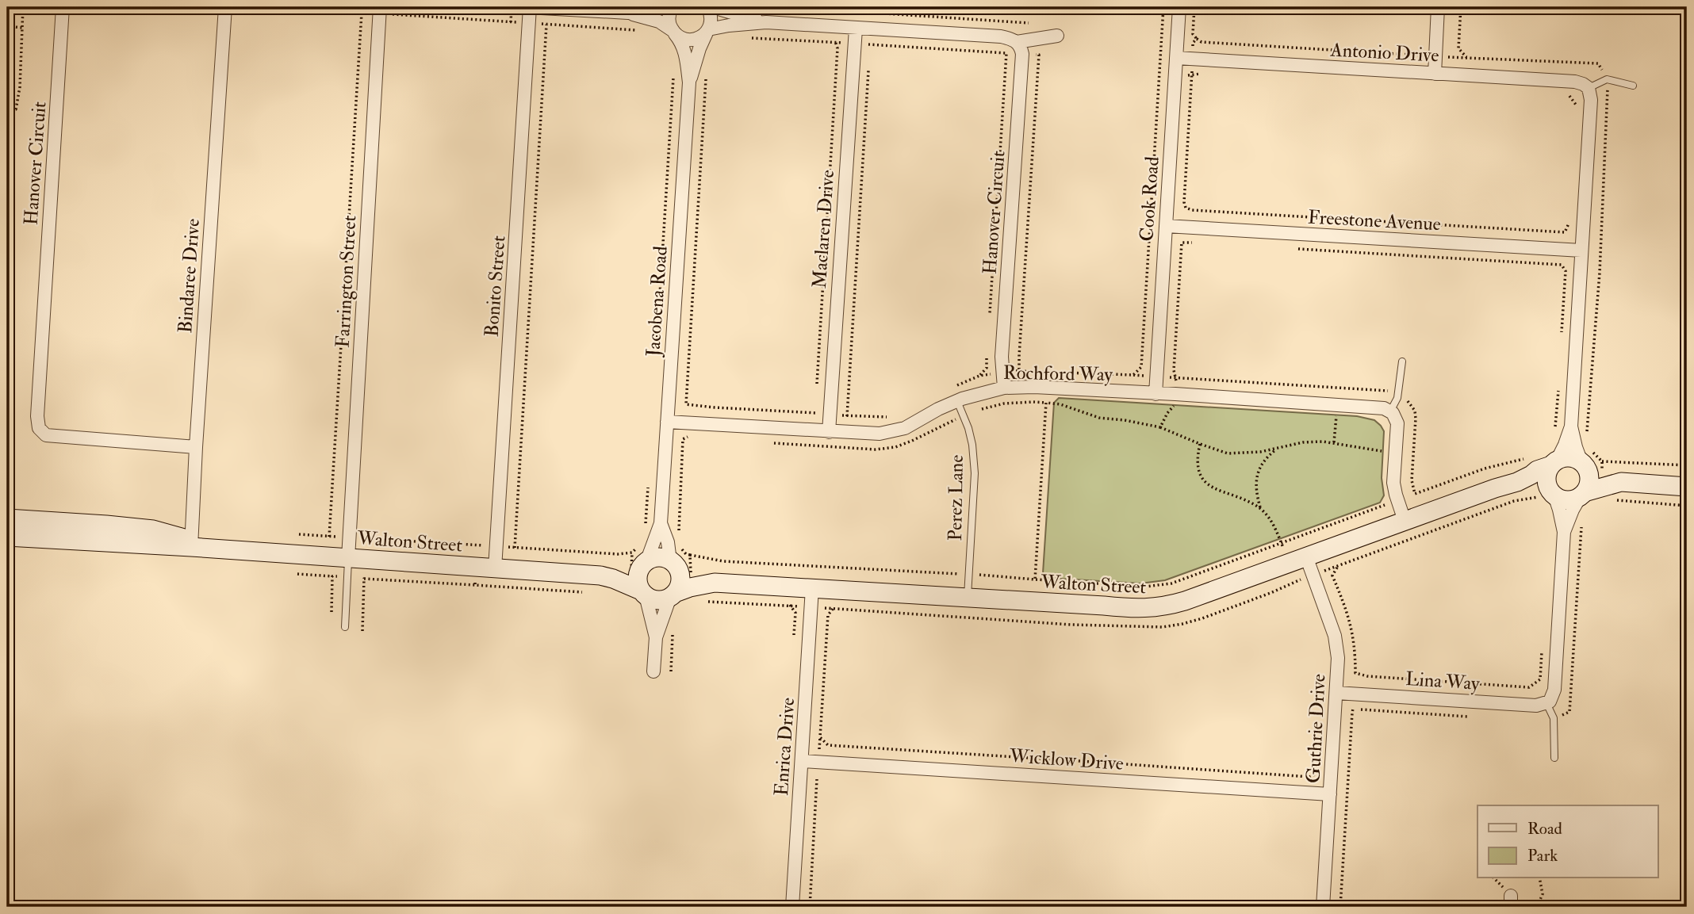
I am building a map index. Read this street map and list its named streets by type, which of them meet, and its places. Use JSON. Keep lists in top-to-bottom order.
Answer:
{
  "streets": {
    "street": [
      "Antonio Drive",
      "Hanover Circuit",
      "Cook Road",
      "Freestone Avenue",
      "Maclaren Drive",
      "Bindaree Drive",
      "Farrington Street",
      "Bonito Street",
      "Jacobena Road",
      "Rochford Way",
      "Walton Street",
      "Lina Way",
      "Guthrie Drive",
      "Enrica Drive",
      "Wicklow Drive"
    ],
    "lane": ["Perez Lane"]
  },
  "crossings": [
    ["Antonio Drive", "Cook Road"],
    ["Hanover Circuit", "Bindaree Drive"],
    ["Hanover Circuit", "Rochford Way"],
    ["Cook Road", "Freestone Avenue"],
    ["Cook Road", "Rochford Way"],
    ["Maclaren Drive", "Rochford Way"],
    ["Bindaree Drive", "Walton Street"],
    ["Farrington Street", "Walton Street"],
    ["Bonito Street", "Walton Street"],
    ["Jacobena Road", "Rochford Way"],
    ["Jacobena Road", "Walton Street"],
    ["Rochford Way", "Perez Lane"],
    ["Perez Lane", "Walton Street"],
    ["Walton Street", "Guthrie Drive"],
    ["Walton Street", "Enrica Drive"],
    ["Lina Way", "Guthrie Drive"],
    ["Guthrie Drive", "Wicklow Drive"],
    ["Enrica Drive", "Wicklow Drive"]
  ],
  "legend": ["Road", "Park"]
}
